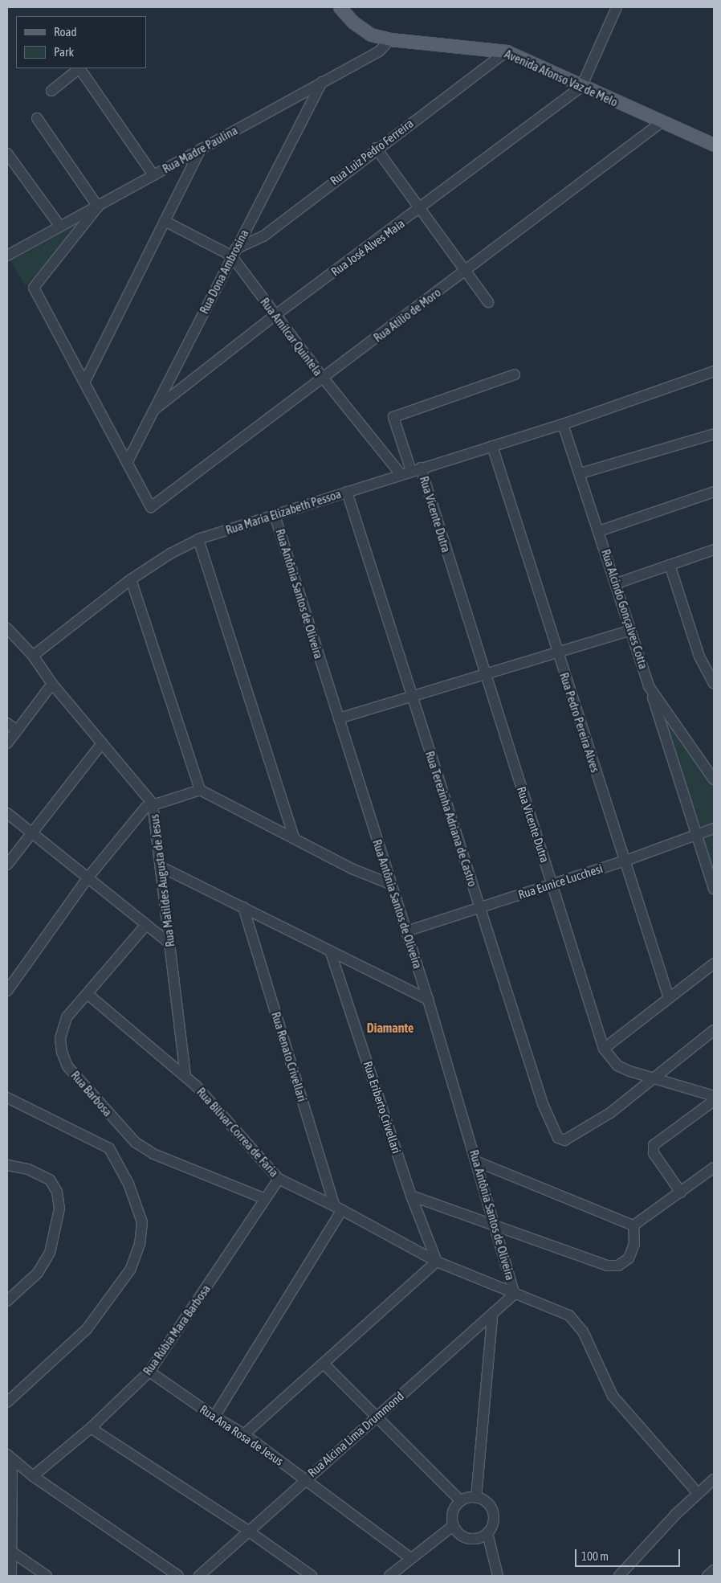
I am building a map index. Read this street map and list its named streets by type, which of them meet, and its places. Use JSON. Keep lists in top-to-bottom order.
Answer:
{
  "streets": {
    "main road": ["Avenida Afonso Vaz de Melo"],
    "street": [
      "Rua Madre Paulina",
      "Rua Luiz Pedro Ferreira",
      "Rua José Alves Maia",
      "Rua Dona Ambrosina",
      "Rua Atílio de Moro",
      "Rua Amilcar Quintela",
      "Rua Maria Elizabeth Pessoa",
      "Rua Vicente Dutra",
      "Rua Antônia Santos de Oliveira",
      "Rua Alcindo Gonçalves Cotta",
      "Rua Pedro Pereira Alves",
      "Rua Terezinha Adriana de Castro",
      "Rua Matildes Augusta de Jesus",
      "Rua Eunice Lucchesi",
      "Rua Renato Crivellari",
      "Rua Barbosa",
      "Rua Eriberto Crivellari",
      "Rua Bilivar Correa de Faria",
      "Rua Rúbia Mara Barbosa",
      "Rua Alcina Lima Drummond",
      "Rua Ana Rosa de Jesus"
    ]
  },
  "crossings": [
    ["Avenida Afonso Vaz de Melo", "Rua Madre Paulina"],
    ["Avenida Afonso Vaz de Melo", "Rua Luiz Pedro Ferreira"],
    ["Avenida Afonso Vaz de Melo", "Rua José Alves Maia"],
    ["Avenida Afonso Vaz de Melo", "Rua Atílio de Moro"],
    ["Rua Madre Paulina", "Rua Dona Ambrosina"],
    ["Rua Luiz Pedro Ferreira", "Rua Dona Ambrosina"],
    ["Rua Luiz Pedro Ferreira", "Rua Amilcar Quintela"],
    ["Rua José Alves Maia", "Rua Dona Ambrosina"],
    ["Rua José Alves Maia", "Rua Amilcar Quintela"],
    ["Rua Dona Ambrosina", "Rua Atílio de Moro"],
    ["Rua Dona Ambrosina", "Rua Amilcar Quintela"],
    ["Rua Atílio de Moro", "Rua Amilcar Quintela"],
    ["Rua Amilcar Quintela", "Rua Maria Elizabeth Pessoa"],
    ["Rua Maria Elizabeth Pessoa", "Rua Vicente Dutra"],
    ["Rua Maria Elizabeth Pessoa", "Rua Antônia Santos de Oliveira"],
    ["Rua Maria Elizabeth Pessoa", "Rua Alcindo Gonçalves Cotta"],
    ["Rua Maria Elizabeth Pessoa", "Rua Pedro Pereira Alves"],
    ["Rua Maria Elizabeth Pessoa", "Rua Terezinha Adriana de Castro"],
    ["Rua Maria Elizabeth Pessoa", "Rua Matildes Augusta de Jesus"],
    ["Rua Vicente Dutra", "Rua Eunice Lucchesi"],
    ["Rua Antônia Santos de Oliveira", "Rua Eunice Lucchesi"],
    ["Rua Antônia Santos de Oliveira", "Rua Bilivar Correa de Faria"],
    ["Rua Antônia Santos de Oliveira", "Rua Alcina Lima Drummond"],
    ["Rua Pedro Pereira Alves", "Rua Eunice Lucchesi"],
    ["Rua Terezinha Adriana de Castro", "Rua Eunice Lucchesi"],
    ["Rua Matildes Augusta de Jesus", "Rua Bilivar Correa de Faria"],
    ["Rua Renato Crivellari", "Rua Bilivar Correa de Faria"],
    ["Rua Barbosa", "Rua Bilivar Correa de Faria"],
    ["Rua Barbosa", "Rua Rúbia Mara Barbosa"],
    ["Rua Eriberto Crivellari", "Rua Bilivar Correa de Faria"],
    ["Rua Bilivar Correa de Faria", "Rua Rúbia Mara Barbosa"],
    ["Rua Bilivar Correa de Faria", "Rua Alcina Lima Drummond"],
    ["Rua Rúbia Mara Barbosa", "Rua Ana Rosa de Jesus"],
    ["Rua Alcina Lima Drummond", "Rua Ana Rosa de Jesus"]
  ],
  "districts": ["Diamante"],
  "legend": ["Road", "Park"],
  "scale_bar": "100 m"
}
